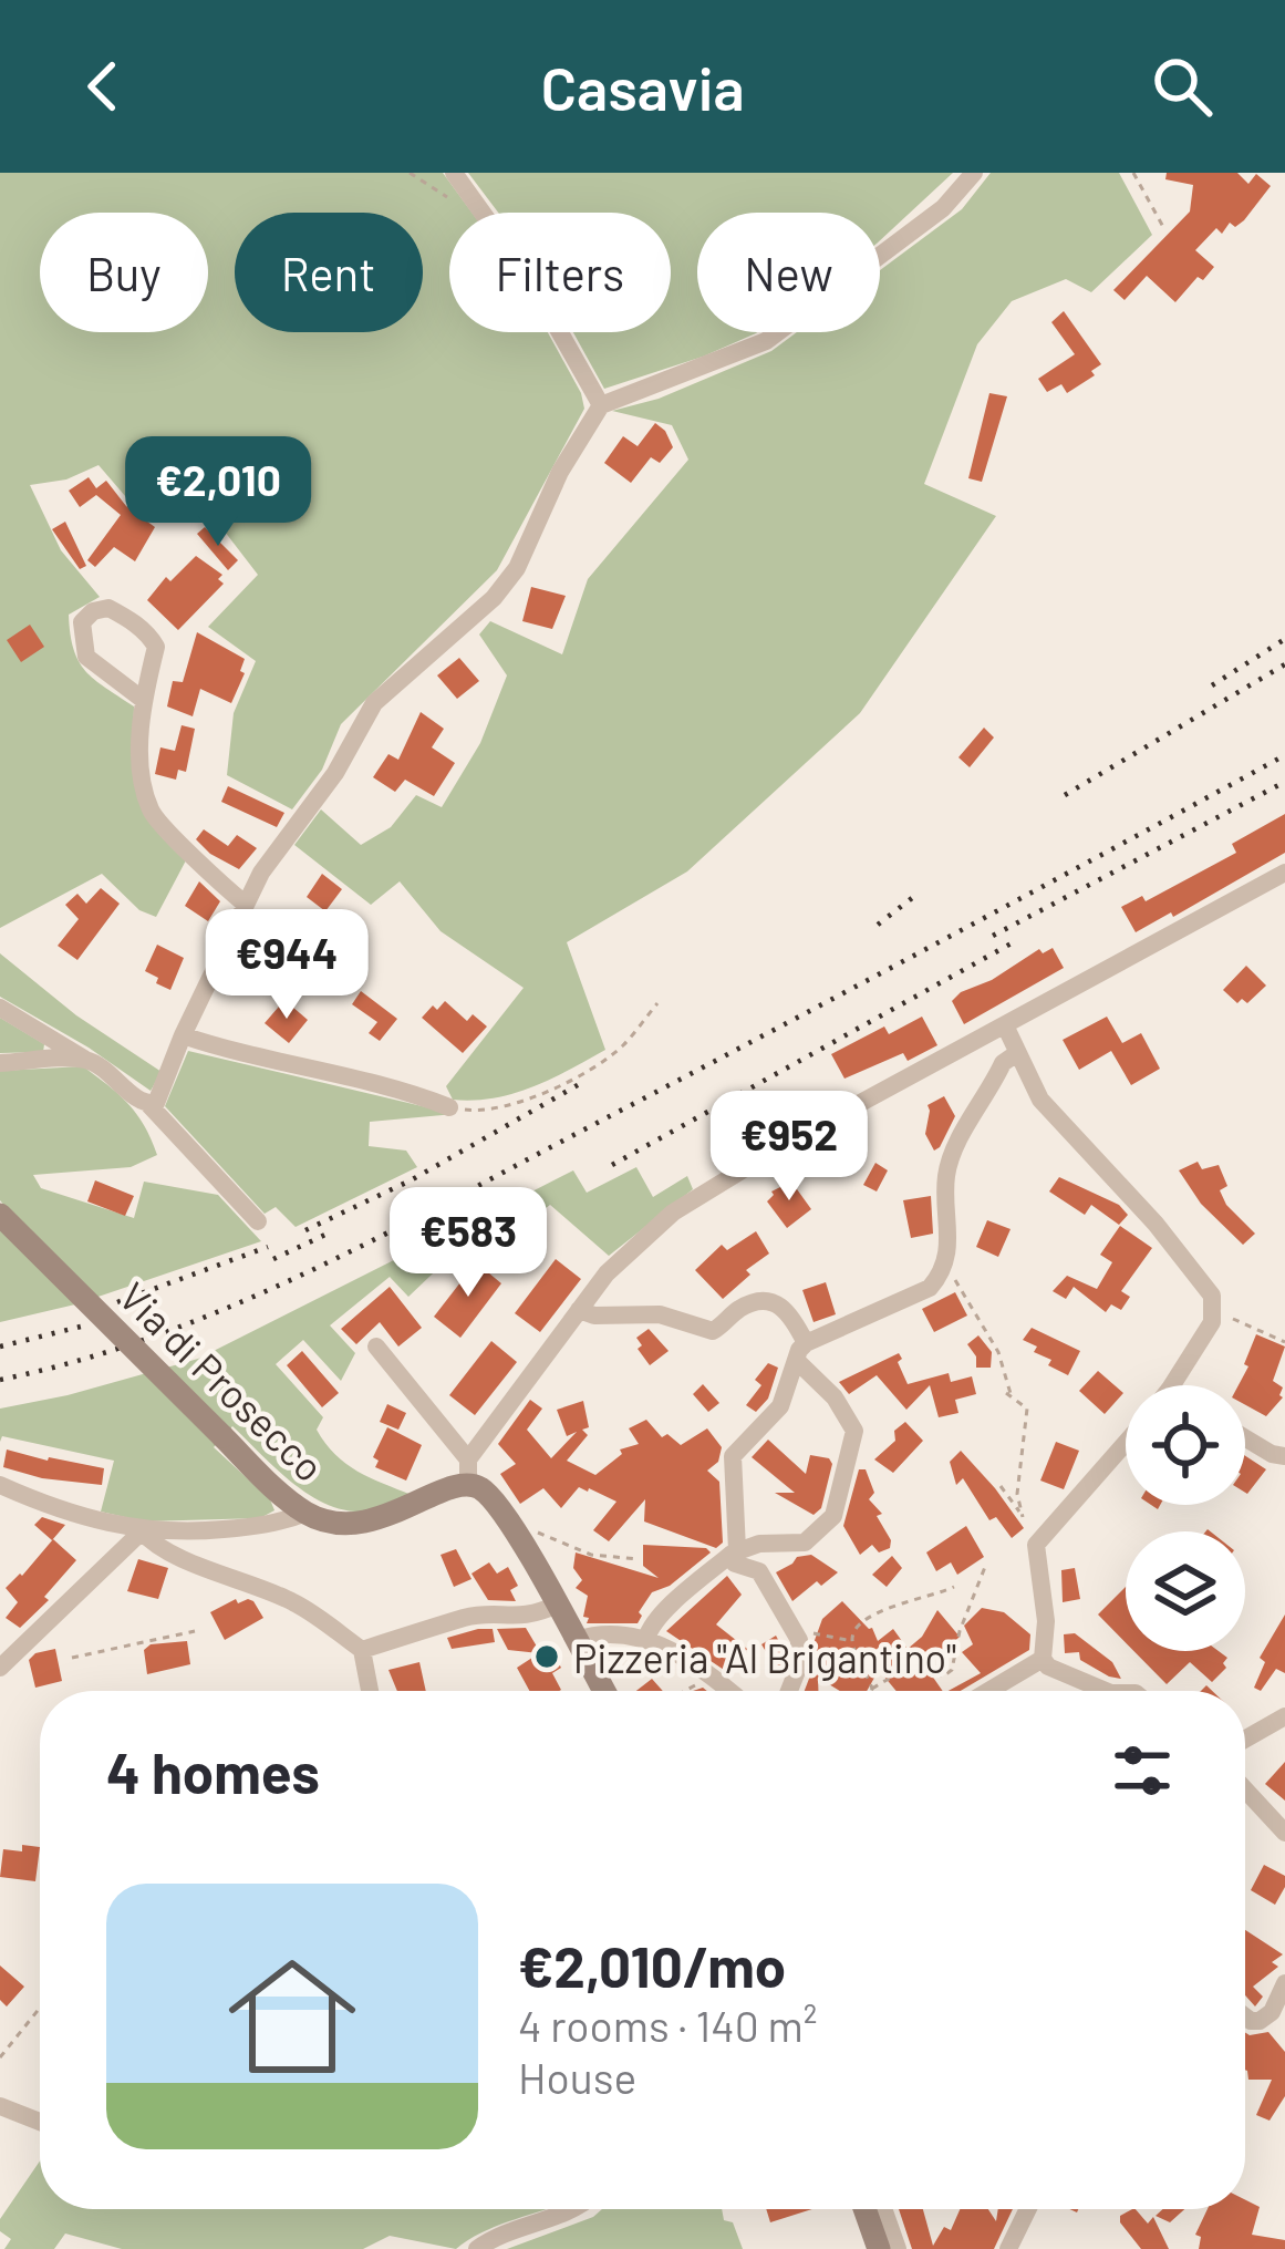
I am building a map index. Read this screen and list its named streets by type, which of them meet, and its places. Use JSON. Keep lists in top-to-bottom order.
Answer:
{
  "streets": {
    "main road": ["Via di Prosecco"]
  },
  "places": ["Pizzeria \"Al Brigantino\""],
  "page": {
    "header": "Casavia",
    "chip": [
      "Buy",
      "Rent",
      "Filters",
      "New"
    ],
    "price": [
      "€2,010",
      "€944",
      "€952",
      "€583"
    ],
    "heading": "4 homes",
    "list": [
      {
        "name": "€2,010/mo",
        "note": "4 rooms · 140 m² · House"
      }
    ]
  }
}
